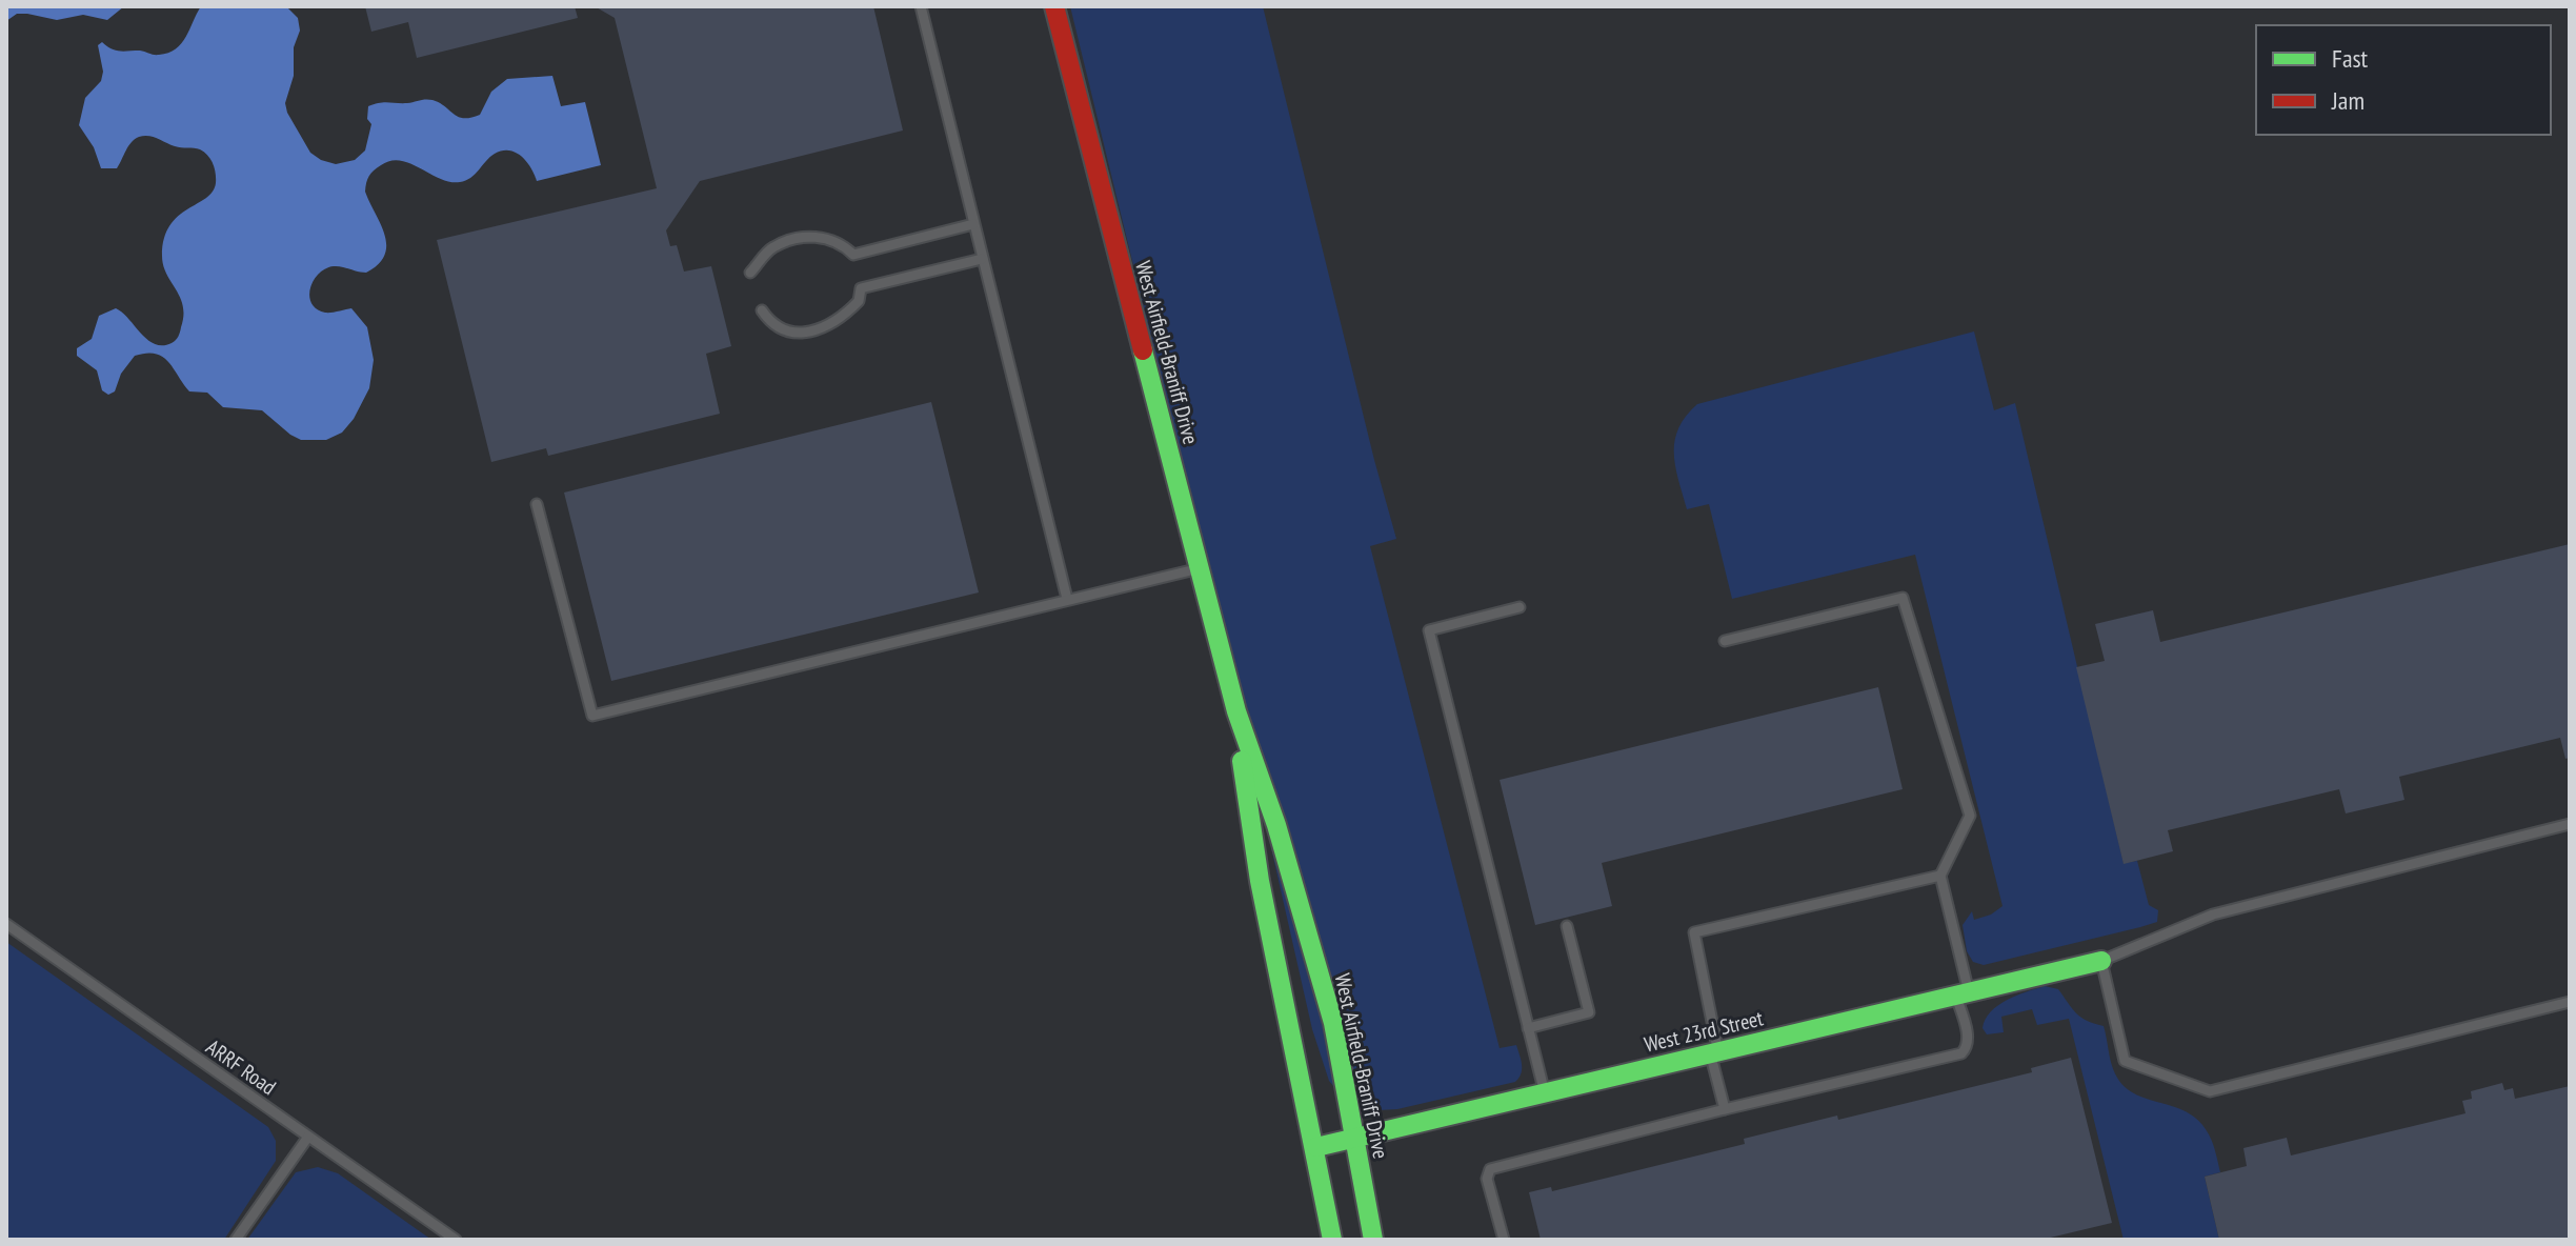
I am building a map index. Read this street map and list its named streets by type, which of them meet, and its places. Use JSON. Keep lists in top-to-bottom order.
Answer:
{
  "streets": {
    "street": ["West Airfield-Braniff Drive", "West 23rd Street"],
    "lane": ["ARRF Road"]
  },
  "crossings": [
    ["West Airfield-Braniff Drive", "West 23rd Street"]
  ],
  "legend": ["Fast", "Jam"]
}
